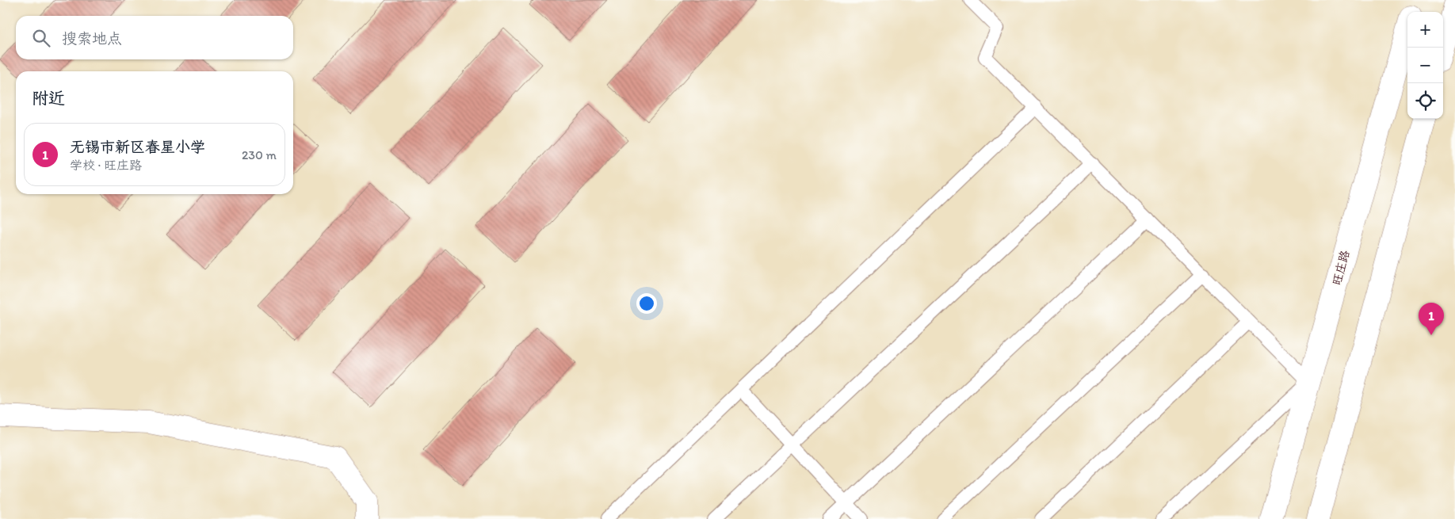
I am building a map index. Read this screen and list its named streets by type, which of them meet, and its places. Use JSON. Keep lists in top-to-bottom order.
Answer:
{
  "streets": {
    "main road": ["旺庄路"]
  },
  "page": {
    "map_buttons": ["+", "−"],
    "search": "搜索地点",
    "heading": "附近",
    "list": [
      {
        "mark": "1",
        "name": "无锡市新区春星小学",
        "note": "学校 · 旺庄路",
        "value": "230 m"
      }
    ],
    "pins": "1"
  }
}
